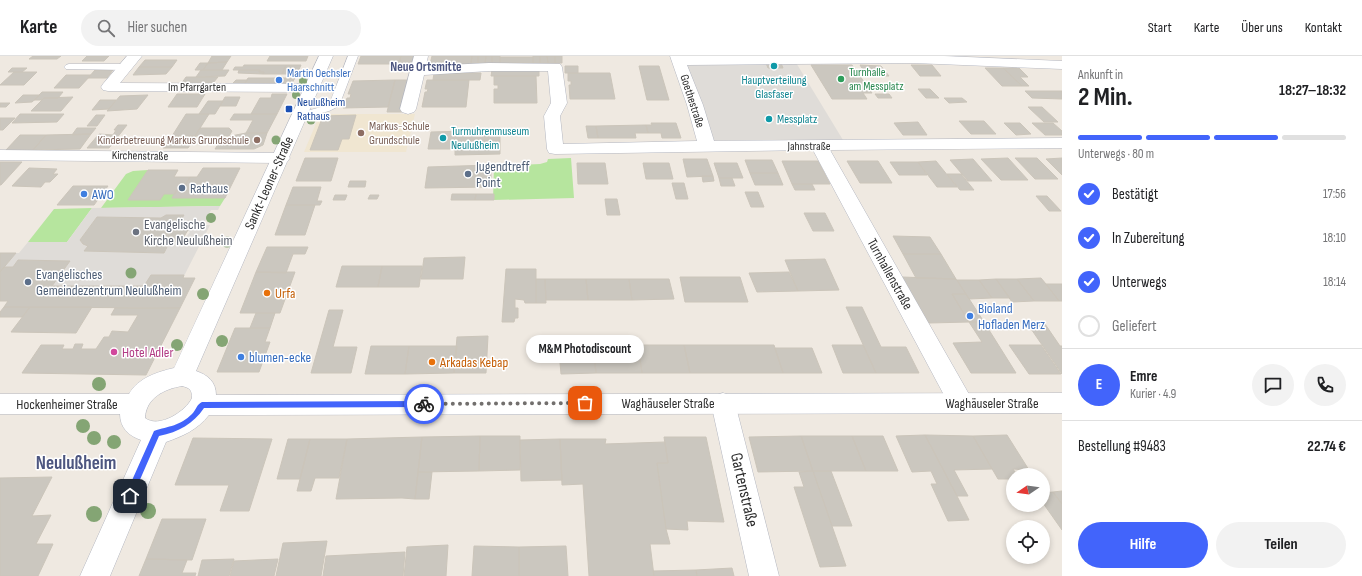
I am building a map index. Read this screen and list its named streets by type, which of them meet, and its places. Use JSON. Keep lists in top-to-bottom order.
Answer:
{
  "streets": {
    "street": [
      "Im Pfarrgarten",
      "Goethestraße",
      "Jahnstraße",
      "Kirchenstraße",
      "Sankt-Leoner-Straße",
      "Turnhallenstraße",
      "Waghäuseler Straße",
      "Hockenheimer Straße",
      "Gartenstraße"
    ]
  },
  "crossings": [
    ["Im Pfarrgarten", "Sankt-Leoner-Straße"],
    ["Goethestraße", "Jahnstraße"],
    ["Jahnstraße", "Turnhallenstraße"],
    ["Kirchenstraße", "Sankt-Leoner-Straße"],
    ["Sankt-Leoner-Straße", "Waghäuseler Straße"],
    ["Sankt-Leoner-Straße", "Hockenheimer Straße"],
    ["Turnhallenstraße", "Waghäuseler Straße"],
    ["Waghäuseler Straße", "Hockenheimer Straße"],
    ["Waghäuseler Straße", "Gartenstraße"]
  ],
  "districts": ["Neue Ortsmitte", "Neulußheim"],
  "places": {
    "other": [
      "Hauptverteilung Glasfaser",
      "Turnhalle am Messplatz",
      "Martin Oechsler Haarschnitt",
      "Messplatz",
      "Markus-Schule Grundschule",
      "Turmuhrenmuseum Neulußheim",
      "Kinderbetreuung Markus Grundschule",
      "Jugendtreff Point",
      "Rathaus",
      "AWO",
      "Evangelische Kirche Neulußheim",
      "Evangelisches Gemeindezentrum Neulußheim",
      "Urfa",
      "Bioland Hofladen Merz",
      "Hotel Adler",
      "blumen-ecke",
      "Arkadas Kebap",
      "M&M Photodiscount"
    ],
    "transit": ["Neulußheim Rathaus"]
  },
  "north": "left",
  "page": {
    "header": "Karte",
    "search": "Hier suchen",
    "nav": [
      "Start",
      "Karte",
      "Über uns",
      "Kontakt"
    ],
    "heading": ["2 Min.", "Ankunft in", "18:27–18:32"],
    "panel": [
      "Emre",
      "Kurier · 4.9",
      "Bestellung #9483",
      "22.74 €"
    ],
    "bar": "Unterwegs · 80 m",
    "list": [
      ["Bestätigt", "17:56"],
      ["In Zubereitung", "18:10"],
      ["Unterwegs", "18:14"],
      "Geliefert"
    ],
    "bubble": "M&M Photodiscount",
    "round": "E",
    "buttons": ["Hilfe", "Teilen"]
  }
}
